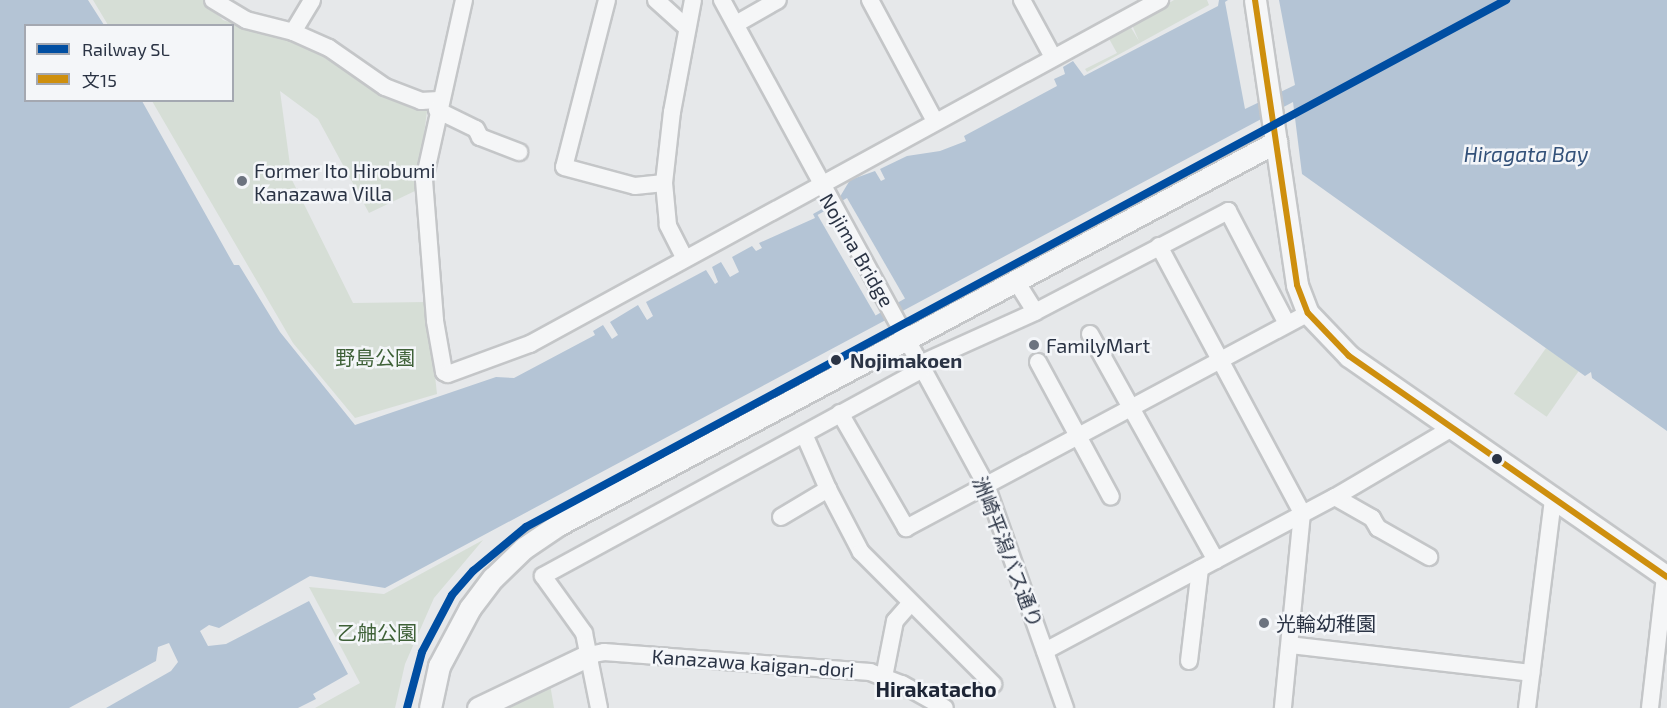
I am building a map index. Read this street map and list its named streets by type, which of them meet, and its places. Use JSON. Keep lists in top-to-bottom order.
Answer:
{
  "streets": {
    "street": ["Nojima Bridge", "洲崎平潟バス通り", "Kanazawa kaigan-dori"]
  },
  "crossings": [
    ["Nojima Bridge", "洲崎平潟バス通り"]
  ],
  "districts": ["Hirakatacho"],
  "water": ["Hiragata Bay"],
  "parks": ["野島公園", "乙舳公園"],
  "places": [
    "Former Ito Hirobumi Kanazawa Villa",
    "FamilyMart",
    "Nojimakoen",
    "光輪幼稚園"
  ],
  "lines": ["rail line SL", "transit line 文15"],
  "legend": ["Railway SL", "文15"]
}
